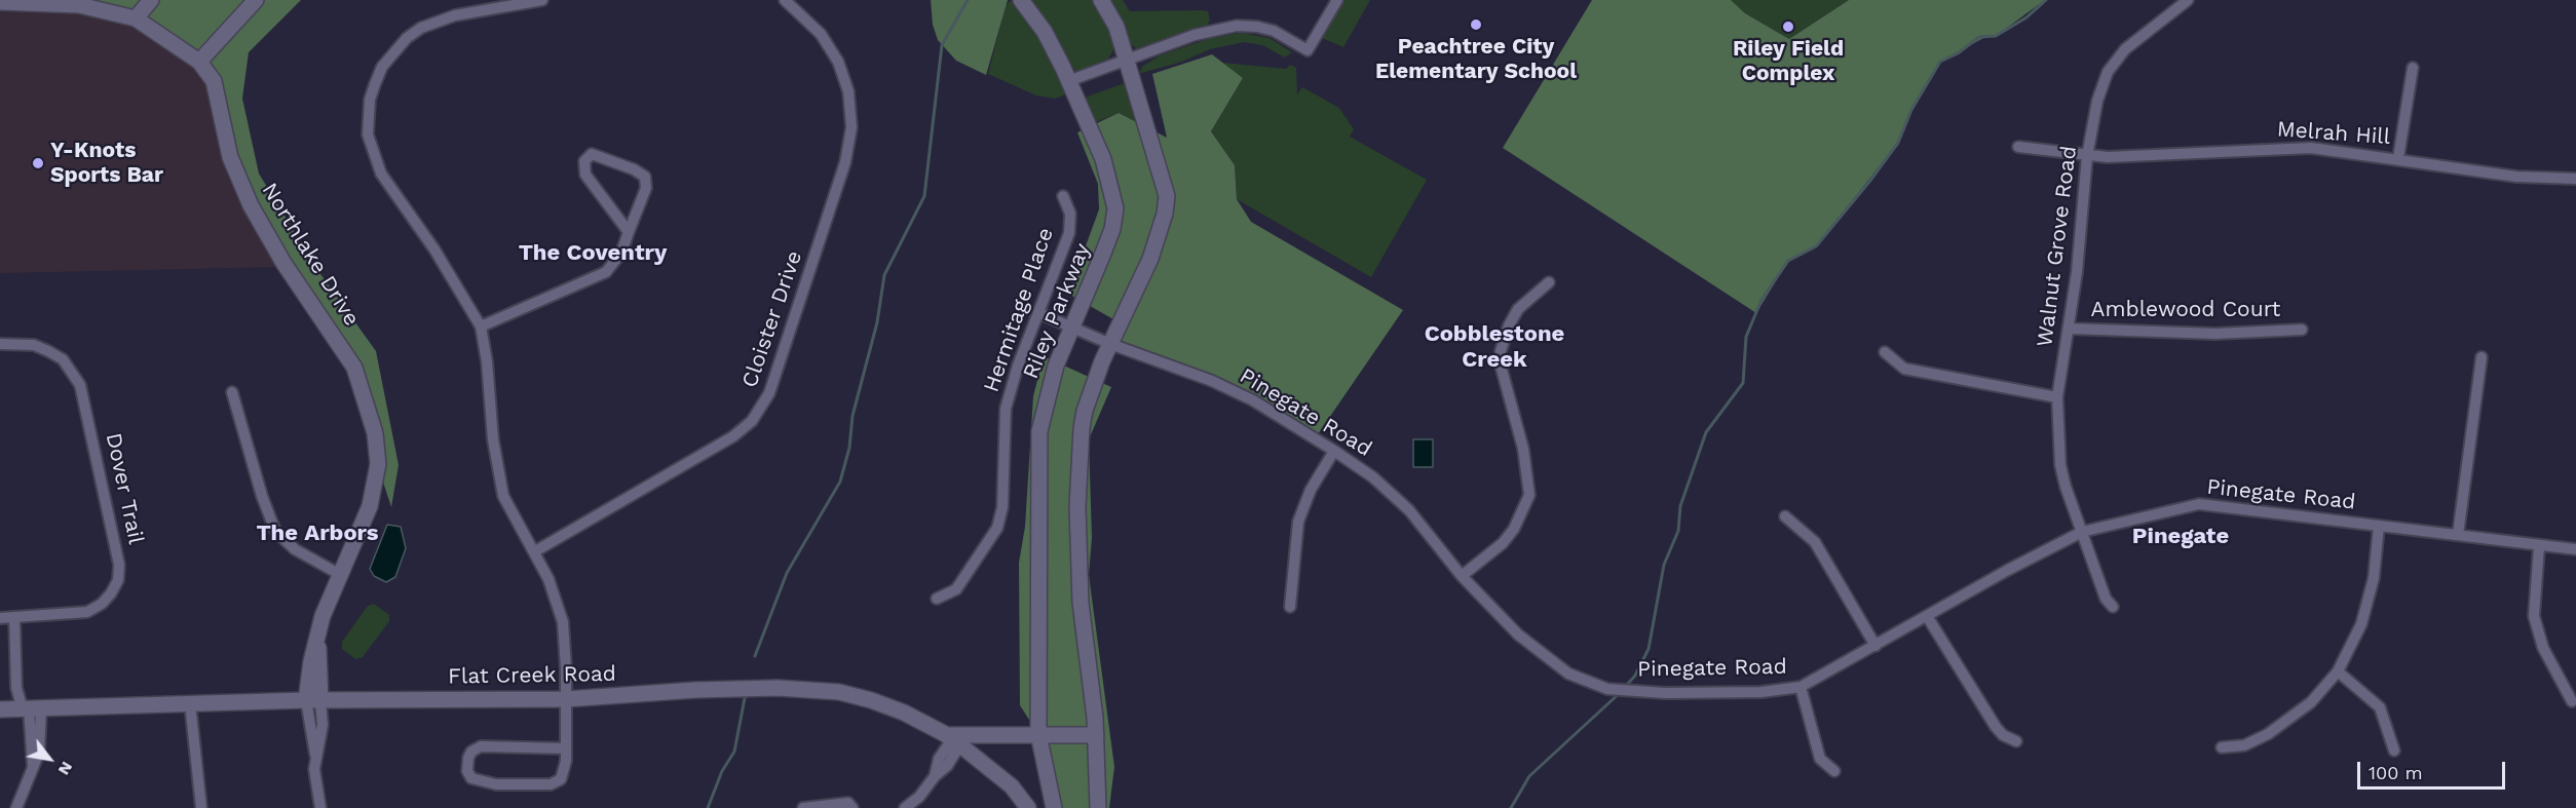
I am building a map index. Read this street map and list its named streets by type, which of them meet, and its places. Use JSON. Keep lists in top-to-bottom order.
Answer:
{
  "streets": {
    "street": [
      "Melrah Hill",
      "Walnut Grove Road",
      "Northlake Drive",
      "Hermitage Place",
      "Amblewood Court",
      "Riley Parkway",
      "Cloister Drive",
      "Pinegate Road",
      "Dover Trail",
      "Flat Creek Road"
    ]
  },
  "crossings": [
    ["Melrah Hill", "Walnut Grove Road"],
    ["Walnut Grove Road", "Amblewood Court"],
    ["Walnut Grove Road", "Pinegate Road"],
    ["Northlake Drive", "Flat Creek Road"],
    ["Hermitage Place", "Pinegate Road"],
    ["Riley Parkway", "Pinegate Road"]
  ],
  "districts": [
    "The Coventry",
    "Cobblestone Creek",
    "The Arbors",
    "Pinegate"
  ],
  "places": ["Peachtree City Elementary School", "Riley Field Complex", "Y-Knots Sports Bar"],
  "scale_bar": "100 m",
  "north": "bottom right"
}
